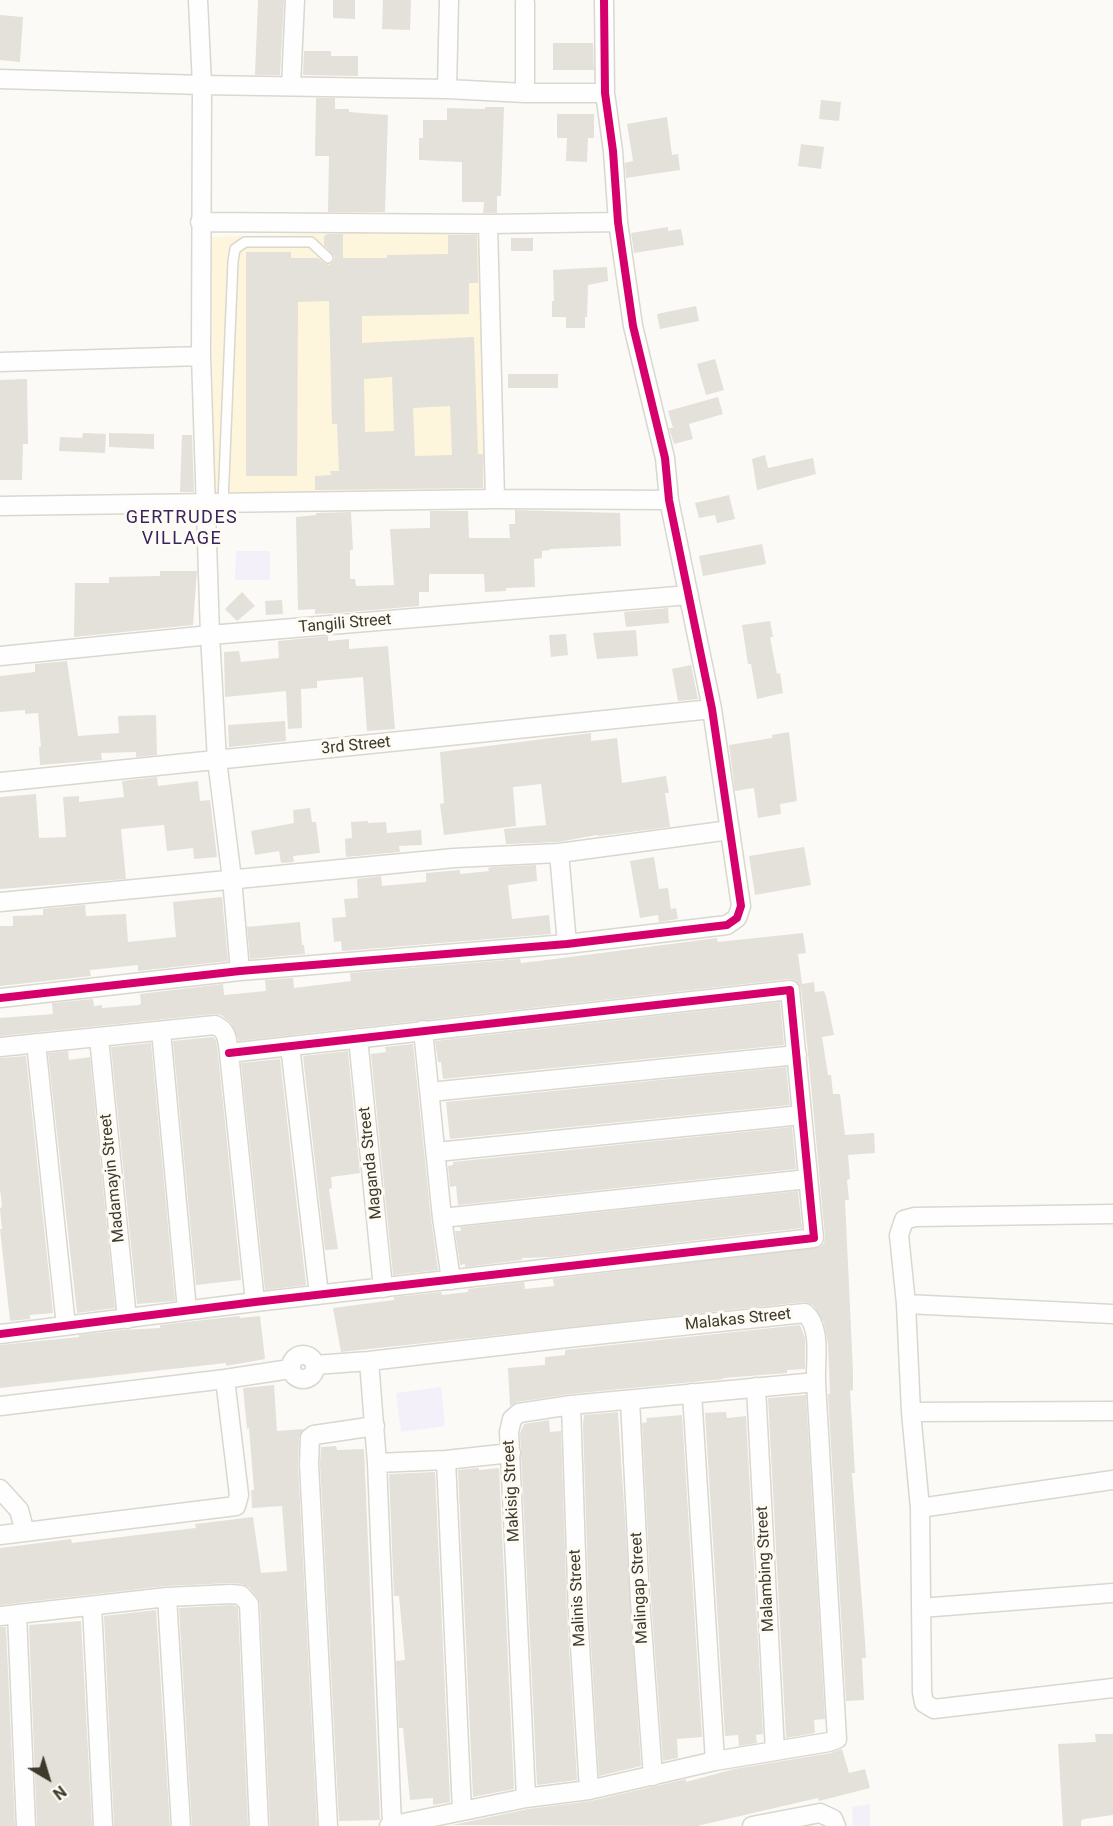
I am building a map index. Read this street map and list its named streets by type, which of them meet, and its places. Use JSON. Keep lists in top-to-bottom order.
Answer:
{
  "streets": {
    "street": [
      "Tangili Street",
      "3rd Street",
      "Maganda Street",
      "Madamayin Street",
      "Malakas Street",
      "Makisig Street",
      "Malambing Street",
      "Malingap Street",
      "Malinis Street"
    ]
  },
  "crossings": [
    ["Malakas Street", "Makisig Street"],
    ["Malakas Street", "Malambing Street"],
    ["Makisig Street", "Malambing Street"],
    ["Makisig Street", "Malingap Street"],
    ["Makisig Street", "Malinis Street"]
  ],
  "districts": ["GERTRUDES VILLAGE"],
  "north": "bottom right"
}
